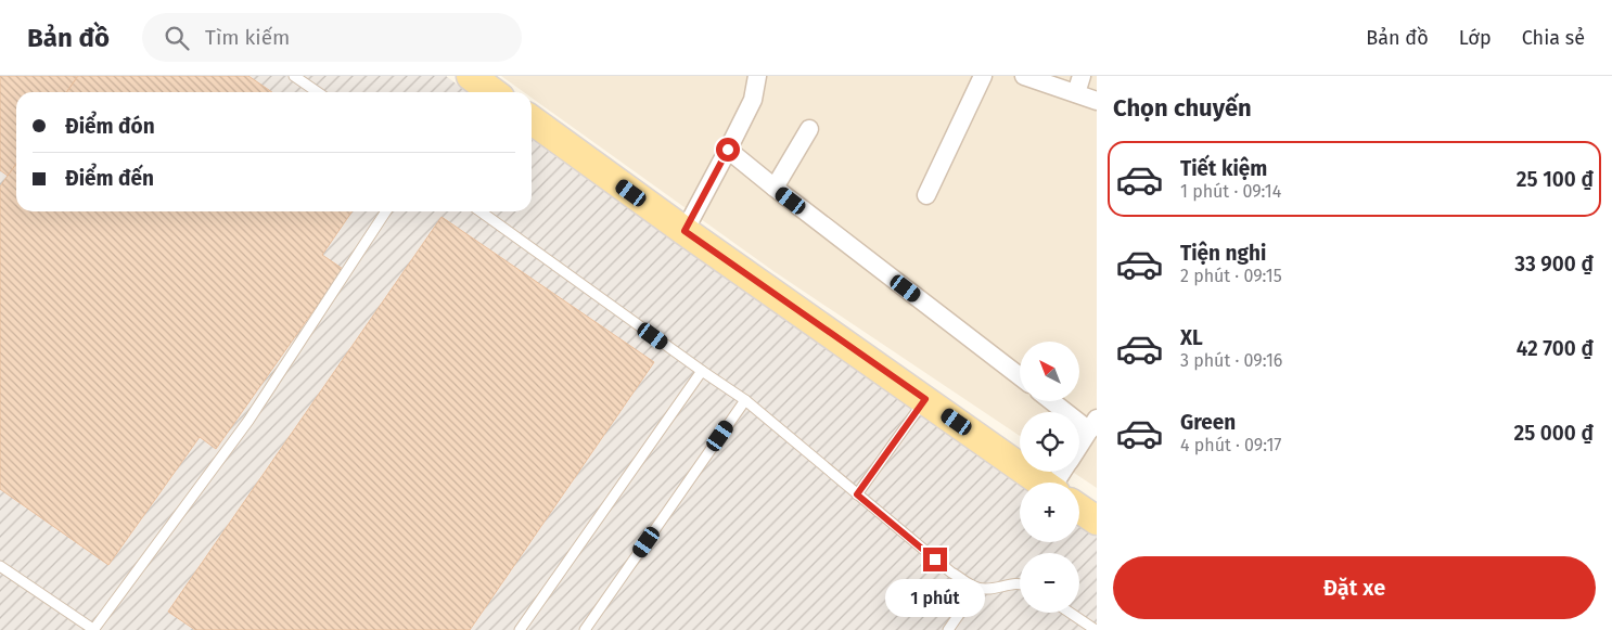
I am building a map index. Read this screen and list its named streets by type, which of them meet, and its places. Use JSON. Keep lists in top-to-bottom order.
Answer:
{
  "north": "top left",
  "page": {
    "header": "Bản đồ",
    "search": "Tìm kiếm",
    "nav": ["Bản đồ", "Lớp", "Chia sẻ"],
    "heading": "Chọn chuyến",
    "banner": ["Điểm đón", "Điểm đến"],
    "list": [
      {
        "name": "Tiết kiệm",
        "note": "1 phút · 09:14",
        "value": "25 100 ₫"
      },
      {
        "name": "Tiện nghi",
        "note": "2 phút · 09:15",
        "value": "33 900 ₫"
      },
      {
        "name": "XL",
        "note": "3 phút · 09:16",
        "value": "42 700 ₫"
      },
      {
        "name": "Green",
        "note": "4 phút · 09:17",
        "value": "25 000 ₫"
      }
    ],
    "map_buttons": ["+", "−"],
    "buttons": "Đặt xe",
    "bubble": "1 phút"
  }
}
